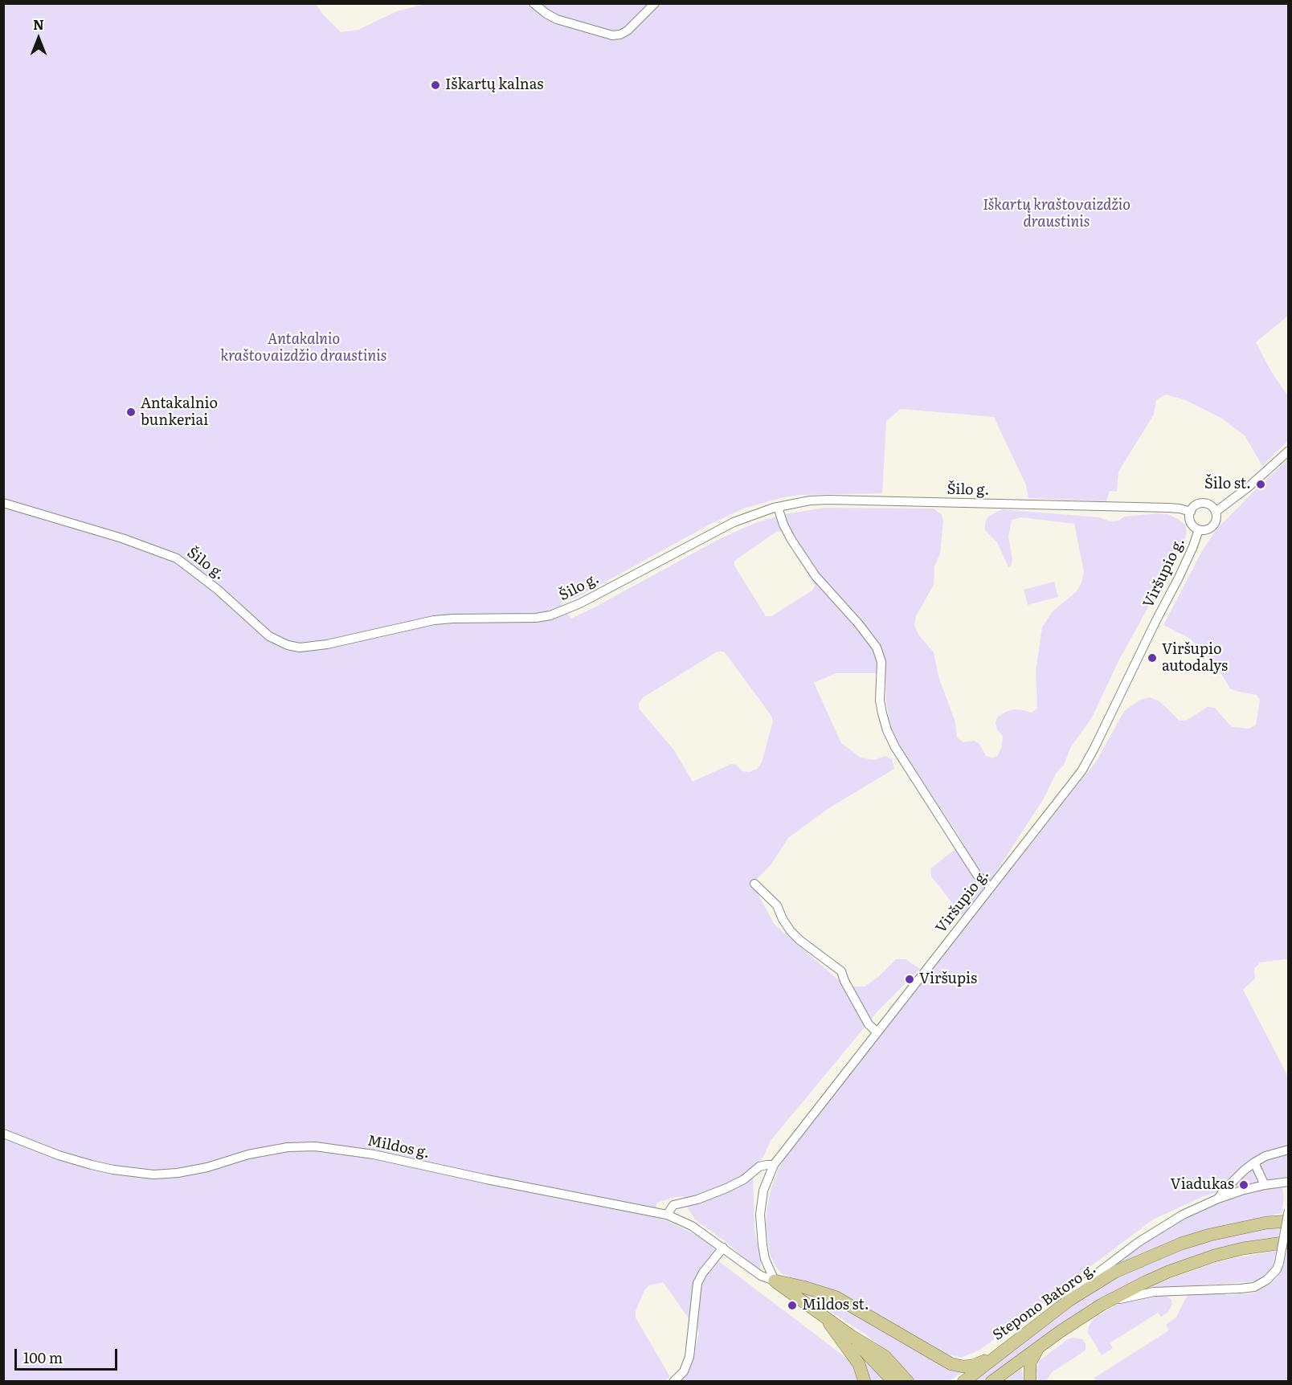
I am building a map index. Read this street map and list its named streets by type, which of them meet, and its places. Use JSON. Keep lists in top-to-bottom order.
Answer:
{
  "streets": {
    "main road": ["Stepono Batoro g."],
    "street": ["Šilo g.", "Viršupio g.", "Mildos g."]
  },
  "crossings": [
    ["Šilo g.", "Viršupio g."],
    ["Viršupio g.", "Mildos g."]
  ],
  "parks": ["Iškartų kraštovaizdžio draustinis", "Antakalnio kraštovaizdžio draustinis"],
  "places": [
    "Iškartų kalnas",
    "Antakalnio bunkeriai",
    "Šilo st.",
    "Viršupio autodalys",
    "Viršupis",
    "Viadukas",
    "Mildos st."
  ],
  "scale_bar": "100 m",
  "north": "top"
}
